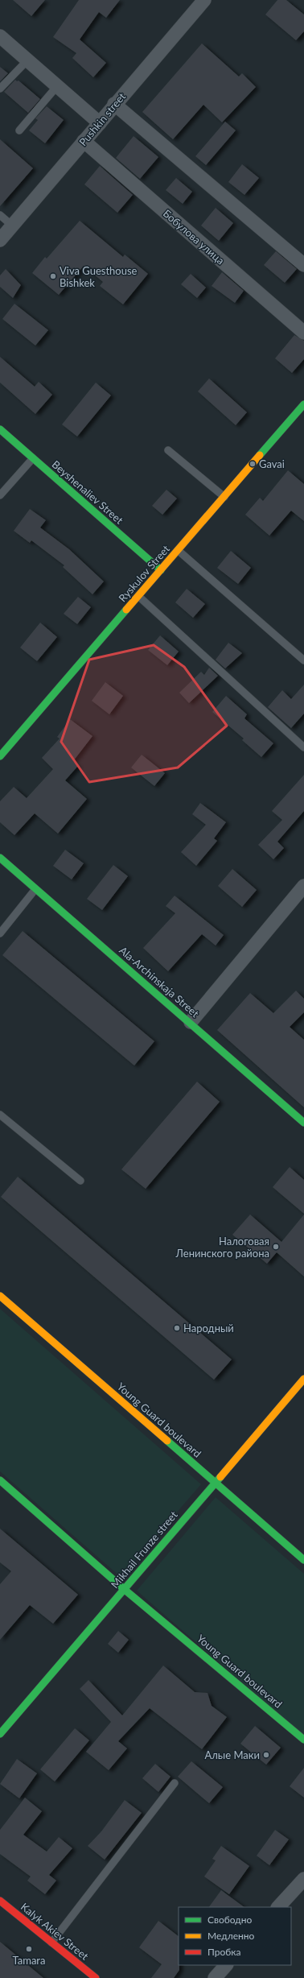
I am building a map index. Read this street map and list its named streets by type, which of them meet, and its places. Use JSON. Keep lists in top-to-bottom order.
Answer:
{
  "streets": {
    "main road": [
      "Beyshenaliev Street",
      "Ryskulov Street",
      "Ala-Archinskaja Street",
      "Young Guard boulevard",
      "Mikhail Frunze street",
      "Kalyk Akiev Street"
    ],
    "street": ["Pushkin street", "Бобулова улица"]
  },
  "crossings": [
    ["Pushkin street", "Бобулова улица"],
    ["Beyshenaliev Street", "Ryskulov Street"],
    ["Young Guard boulevard", "Mikhail Frunze street"]
  ],
  "places": [
    "Viva Guesthouse Bishkek",
    "Gavai",
    "Налоговая Ленинского района",
    "Народный",
    "Алые Маки",
    "Tamara"
  ],
  "legend": ["Свободно", "Медленно", "Пробка"]
}
